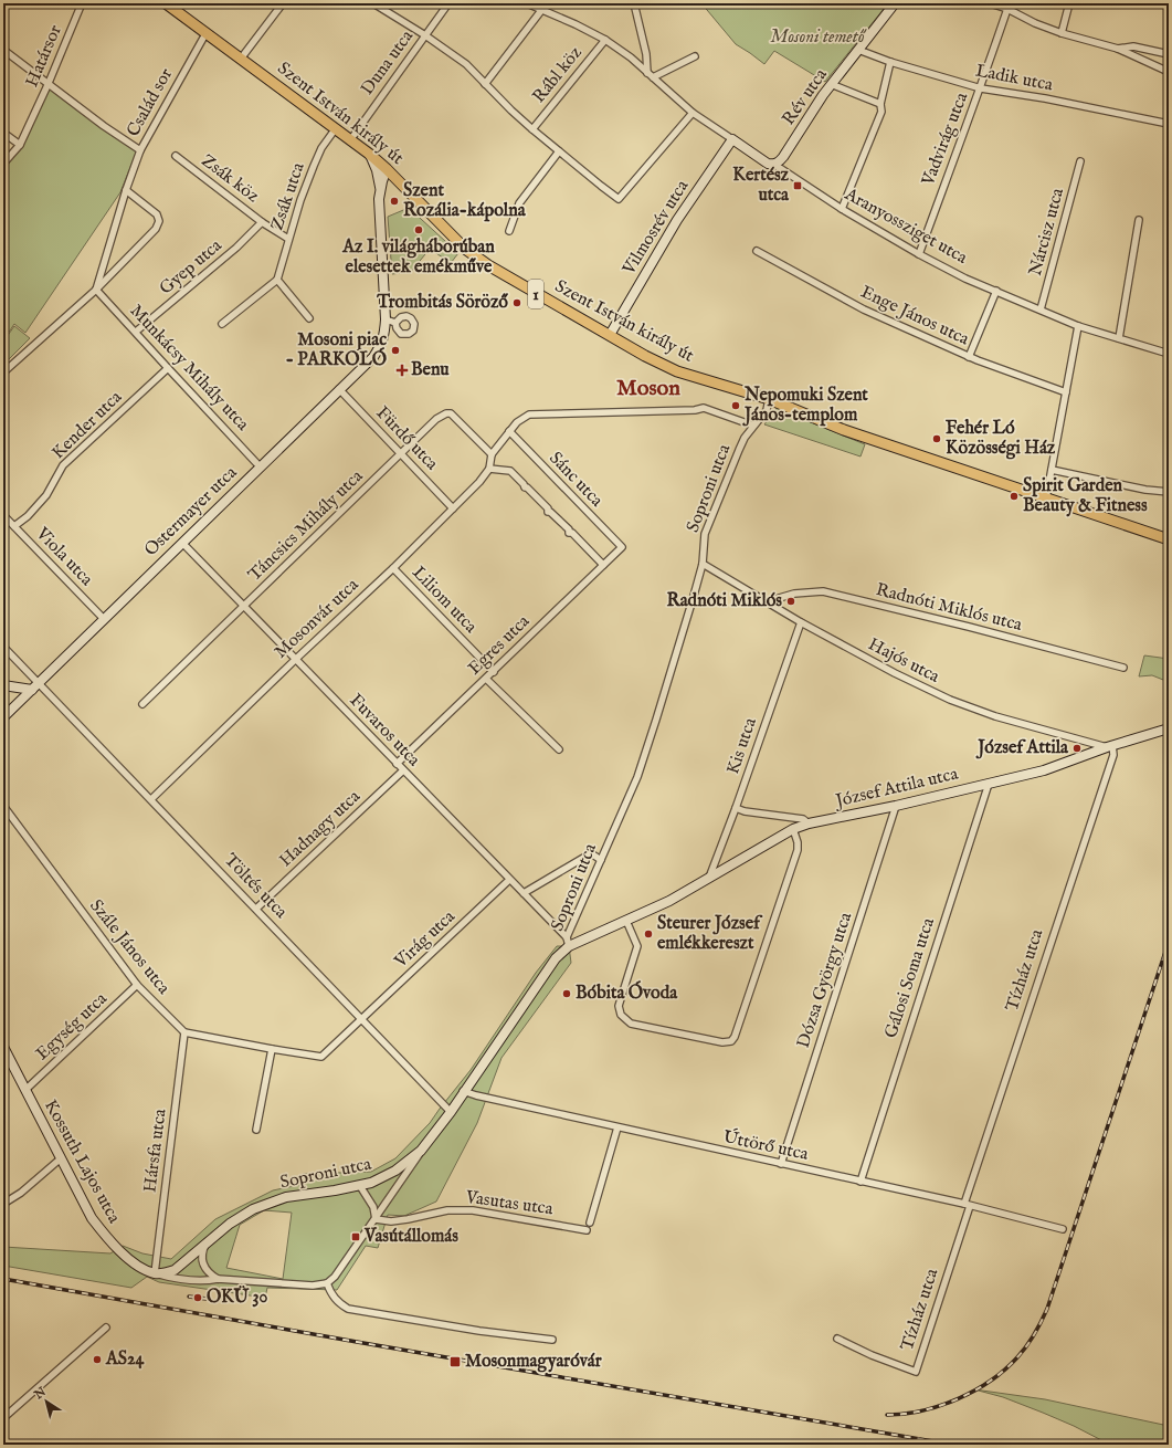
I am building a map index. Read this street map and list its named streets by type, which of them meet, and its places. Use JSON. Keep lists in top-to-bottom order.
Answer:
{
  "streets": {
    "main road": ["Szent István király út", "1"],
    "street": [
      "Határsor",
      "Duna utca",
      "Rábl köz",
      "Ladik utca",
      "Rév utca",
      "Család sor",
      "Vadvirág utca",
      "Zsák köz",
      "Zsák utca",
      "Aranyossziget utca",
      "Vilmosrév utca",
      "Nárcisz utca",
      "Gyep utca",
      "Enge János utca",
      "Munkácsy Mihály utca",
      "Kender utca",
      "Fürdő utca",
      "Sánc utca",
      "Soproni utca",
      "Ostermayer utca",
      "Táncsics Mihály utca",
      "Viola utca",
      "Liliom utca",
      "Radnóti Miklós utca",
      "Mosonvár utca",
      "Egres utca",
      "Hajós utca",
      "Fuvaros utca",
      "Kis utca",
      "József Attila utca",
      "Hadnagy utca",
      "Töltés utca",
      "Virág utca",
      "Szále János utca",
      "Tízház utca",
      "Gálosi Soma utca",
      "Dózsa György utca",
      "Egység utca",
      "Úttörő utca",
      "Hársfa utca",
      "Kossuth Lajos utca",
      "Vasutas utca"
    ]
  },
  "crossings": [
    ["Duna utca", "Szent István király út"],
    ["Rábl köz", "Aranyossziget utca"],
    ["Ladik utca", "Rév utca"],
    ["Ladik utca", "Vadvirág utca"],
    ["Rév utca", "Aranyossziget utca"],
    ["Család sor", "Szent István király út"],
    ["Család sor", "Munkácsy Mihály utca"],
    ["Szent István király út", "Zsák utca"],
    ["Szent István király út", "Vilmosrév utca"],
    ["Szent István király út", "Soproni utca"],
    ["Vadvirág utca", "Aranyossziget utca"],
    ["Zsák köz", "Zsák utca"],
    ["Zsák köz", "Gyep utca"],
    ["Aranyossziget utca", "Vilmosrév utca"],
    ["Aranyossziget utca", "Nárcisz utca"],
    ["Gyep utca", "Munkácsy Mihály utca"],
    ["Munkácsy Mihály utca", "Kender utca"],
    ["Munkácsy Mihály utca", "Ostermayer utca"],
    ["Kender utca", "Viola utca"],
    ["Fürdő utca", "Ostermayer utca"],
    ["Fürdő utca", "Táncsics Mihály utca"],
    ["Fürdő utca", "Mosonvár utca"],
    ["Sánc utca", "Egres utca"],
    ["Soproni utca", "Hajós utca"],
    ["Soproni utca", "Fuvaros utca"],
    ["Soproni utca", "József Attila utca"],
    ["Soproni utca", "Töltés utca"],
    ["Soproni utca", "Úttörő utca"],
    ["Soproni utca", "Hársfa utca"],
    ["Soproni utca", "Kossuth Lajos utca"],
    ["Ostermayer utca", "Viola utca"],
    ["Ostermayer utca", "Fuvaros utca"],
    ["Ostermayer utca", "Töltés utca"],
    ["Táncsics Mihály utca", "Fuvaros utca"],
    ["Liliom utca", "Mosonvár utca"],
    ["Liliom utca", "Egres utca"],
    ["Radnóti Miklós utca", "Hajós utca"],
    ["Mosonvár utca", "Fuvaros utca"],
    ["Mosonvár utca", "Töltés utca"],
    ["Egres utca", "Fuvaros utca"],
    ["Hajós utca", "Kis utca"],
    ["Hajós utca", "József Attila utca"],
    ["Hajós utca", "Tízház utca"],
    ["Fuvaros utca", "József Attila utca"],
    ["Fuvaros utca", "Hadnagy utca"],
    ["Fuvaros utca", "Virág utca"],
    ["Kis utca", "József Attila utca"],
    ["József Attila utca", "Tízház utca"],
    ["József Attila utca", "Gálosi Soma utca"],
    ["József Attila utca", "Dózsa György utca"],
    ["Hadnagy utca", "Töltés utca"],
    ["Töltés utca", "Virág utca"],
    ["Szále János utca", "Egység utca"],
    ["Szále János utca", "Hársfa utca"],
    ["Tízház utca", "Úttörő utca"],
    ["Gálosi Soma utca", "Úttörő utca"],
    ["Dózsa György utca", "Úttörő utca"],
    ["Egység utca", "Kossuth Lajos utca"],
    ["Hársfa utca", "Kossuth Lajos utca"]
  ],
  "districts": ["Moson"],
  "parks": ["Mosoni temető"],
  "places": {
    "transit": ["Kertész utca", "Vasútállomás", "Mosonmagyaróvár"],
    "other": [
      "Szent Rozália-kápolna",
      "Az I. világháborúban elesettek emékműve",
      "Trombitás Söröző",
      "Mosoni piac - PARKOLÓ",
      "Nepomuki Szent János-templom",
      "Fehér Ló Közösségi Ház",
      "Spirit Garden Beauty & Fitness",
      "Radnóti Miklós",
      "József Attila",
      "Steurer József emlékkereszt",
      "Bóbita Óvoda",
      "OKÜ 30",
      "AS24"
    ],
    "health": ["Benu"]
  },
  "north": "top left"
}
